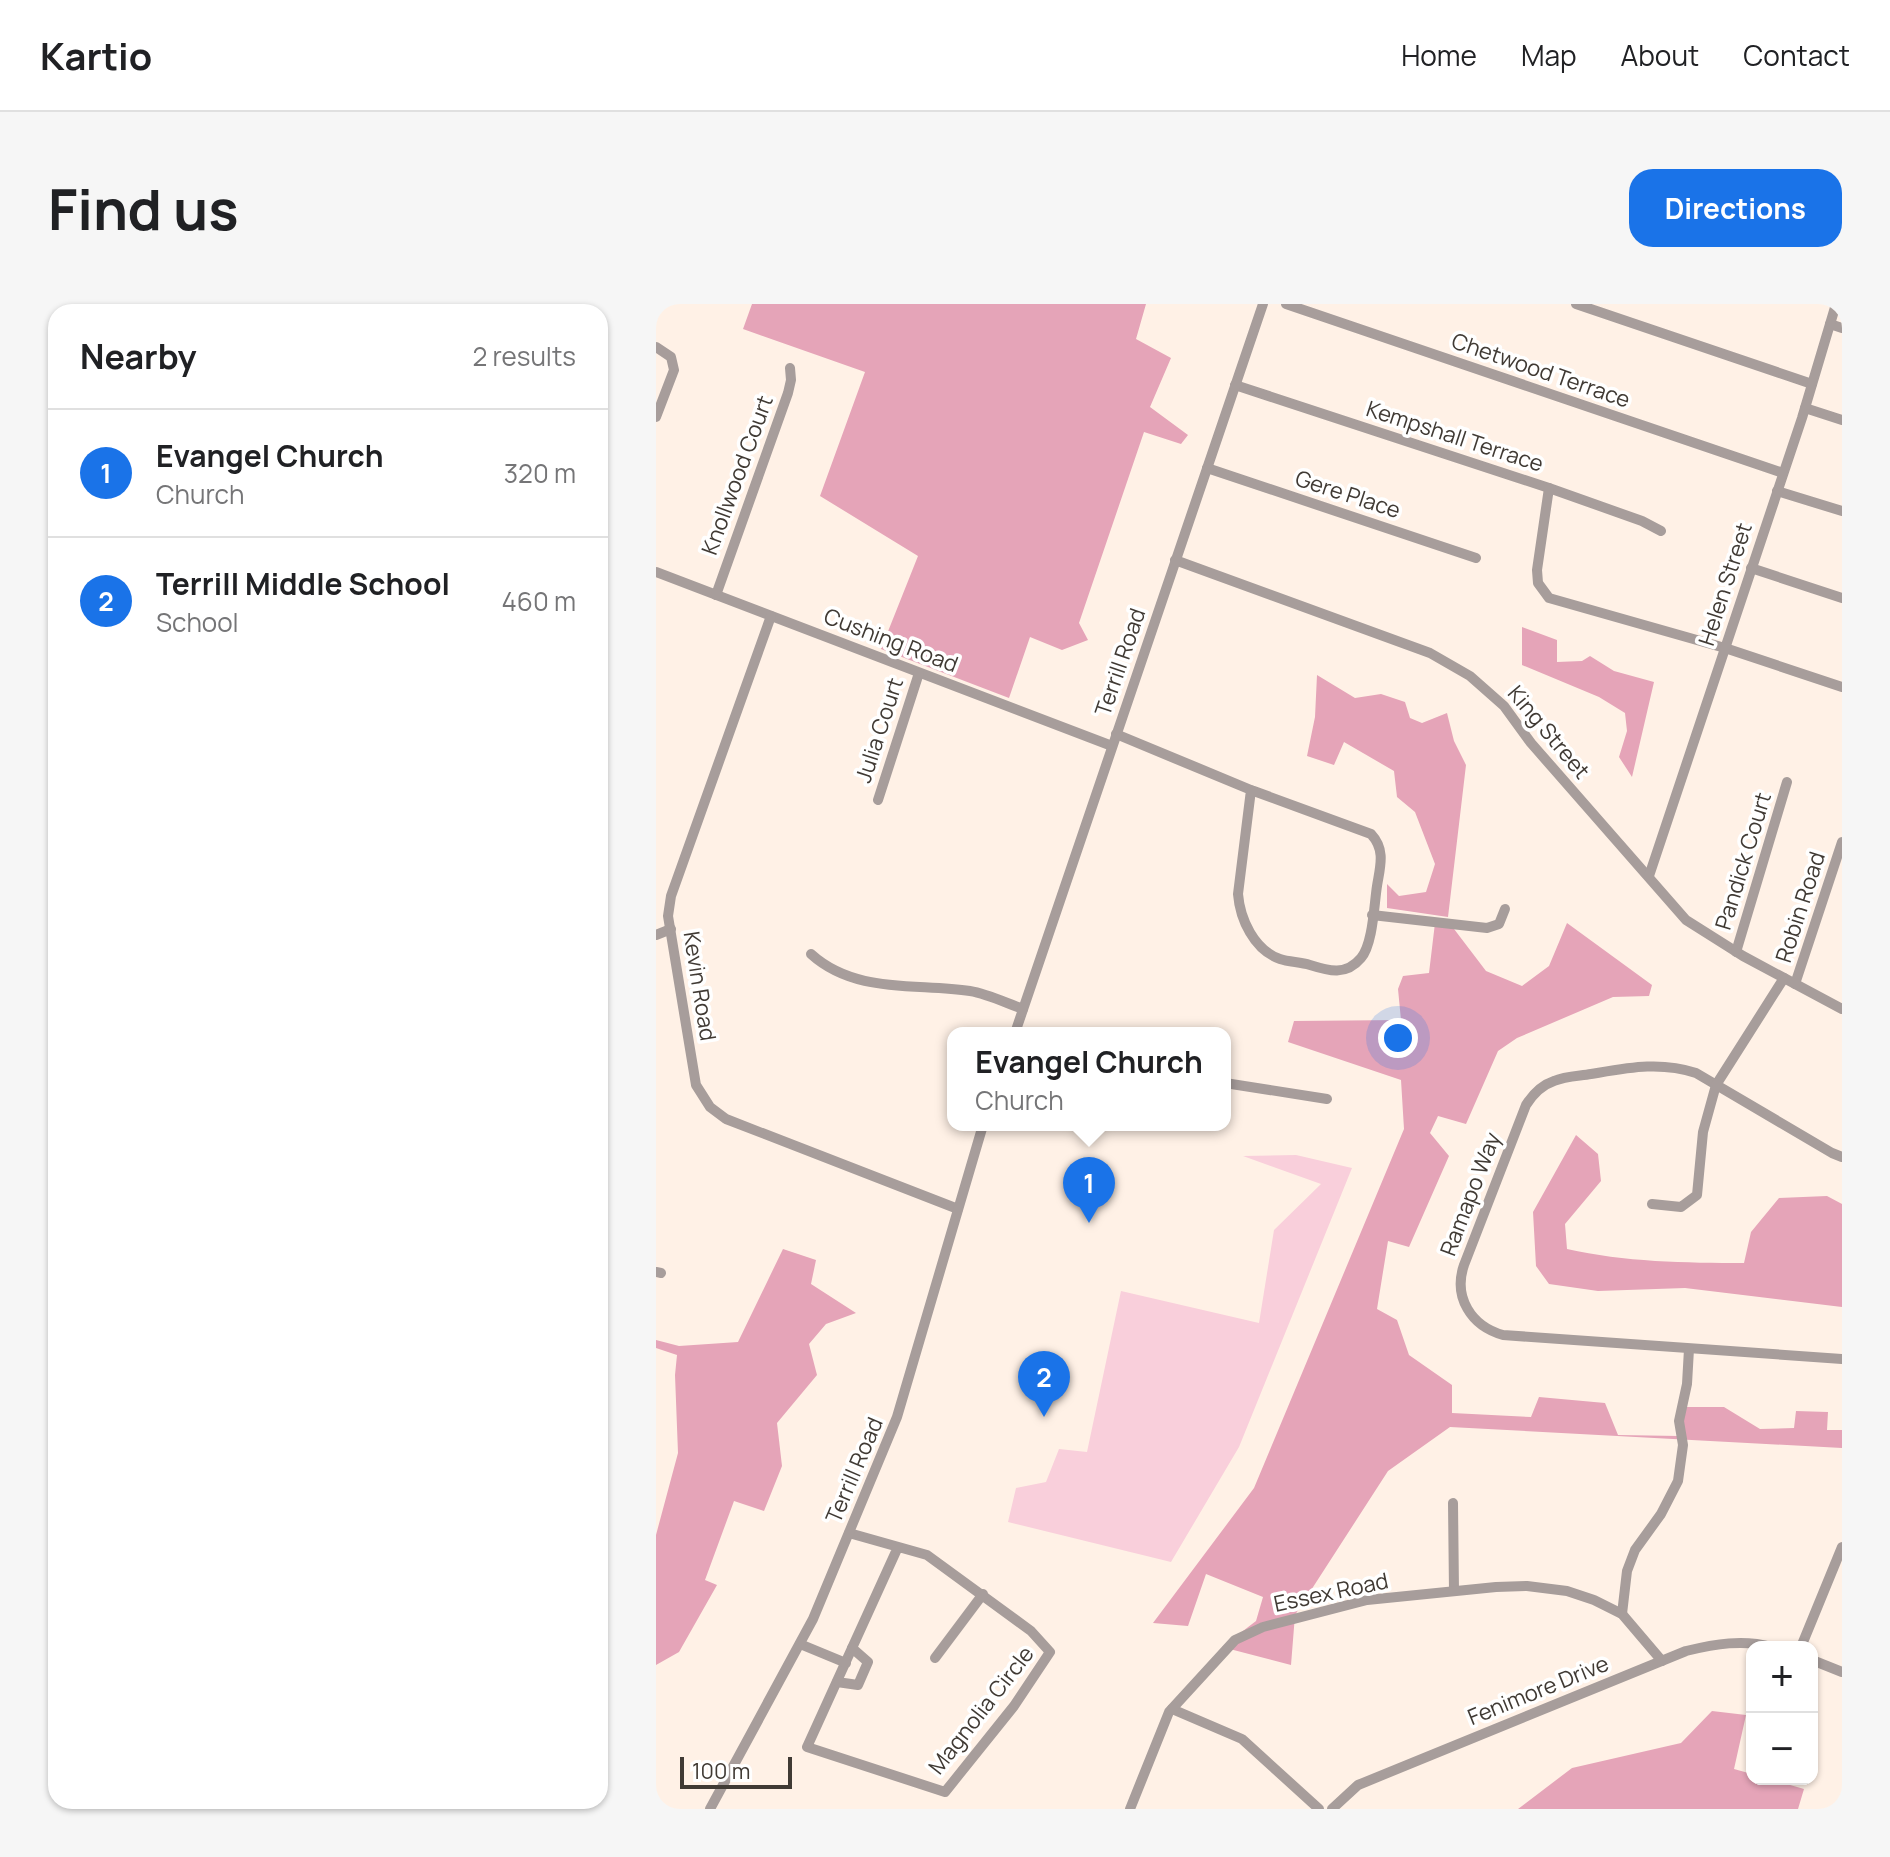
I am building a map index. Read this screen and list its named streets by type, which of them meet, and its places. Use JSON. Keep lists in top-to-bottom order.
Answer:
{
  "streets": {
    "street": [
      "Chetwood Terrace",
      "Kempshall Terrace",
      "Knollwood Court",
      "Gere Place",
      "Helen Street",
      "Cushing Road",
      "Terrill Road",
      "Julia Court",
      "King Street",
      "Pandick Court",
      "Robin Road",
      "Kevin Road",
      "Ramapo Way",
      "Essex Road",
      "Fenimore Drive",
      "Magnolia Circle"
    ]
  },
  "crossings": [
    ["Chetwood Terrace", "Helen Street"],
    ["Kempshall Terrace", "Terrill Road"],
    ["Knollwood Court", "Cushing Road"],
    ["Gere Place", "Terrill Road"],
    ["Helen Street", "King Street"],
    ["Cushing Road", "Terrill Road"],
    ["Cushing Road", "Julia Court"],
    ["Cushing Road", "Kevin Road"],
    ["Terrill Road", "King Street"],
    ["Terrill Road", "Kevin Road"],
    ["Terrill Road", "Magnolia Circle"],
    ["King Street", "Pandick Court"],
    ["King Street", "Robin Road"],
    ["Essex Road", "Fenimore Drive"]
  ],
  "scale_bar": "100 m",
  "page": {
    "header": "Kartio",
    "nav": [
      "Home",
      "Map",
      "About",
      "Contact"
    ],
    "buttons": "Directions",
    "title": "Find us",
    "heading": ["Nearby", "2 results"],
    "list": [
      {
        "mark": "1",
        "name": "Evangel Church",
        "note": "Church",
        "value": "320 m"
      },
      {
        "mark": "2",
        "name": "Terrill Middle School",
        "note": "School",
        "value": "460 m"
      }
    ],
    "popup": ["Evangel Church", "Church"],
    "pins": ["1", "2"],
    "map_buttons": ["+", "−"],
    "scale": "100 m"
  }
}
